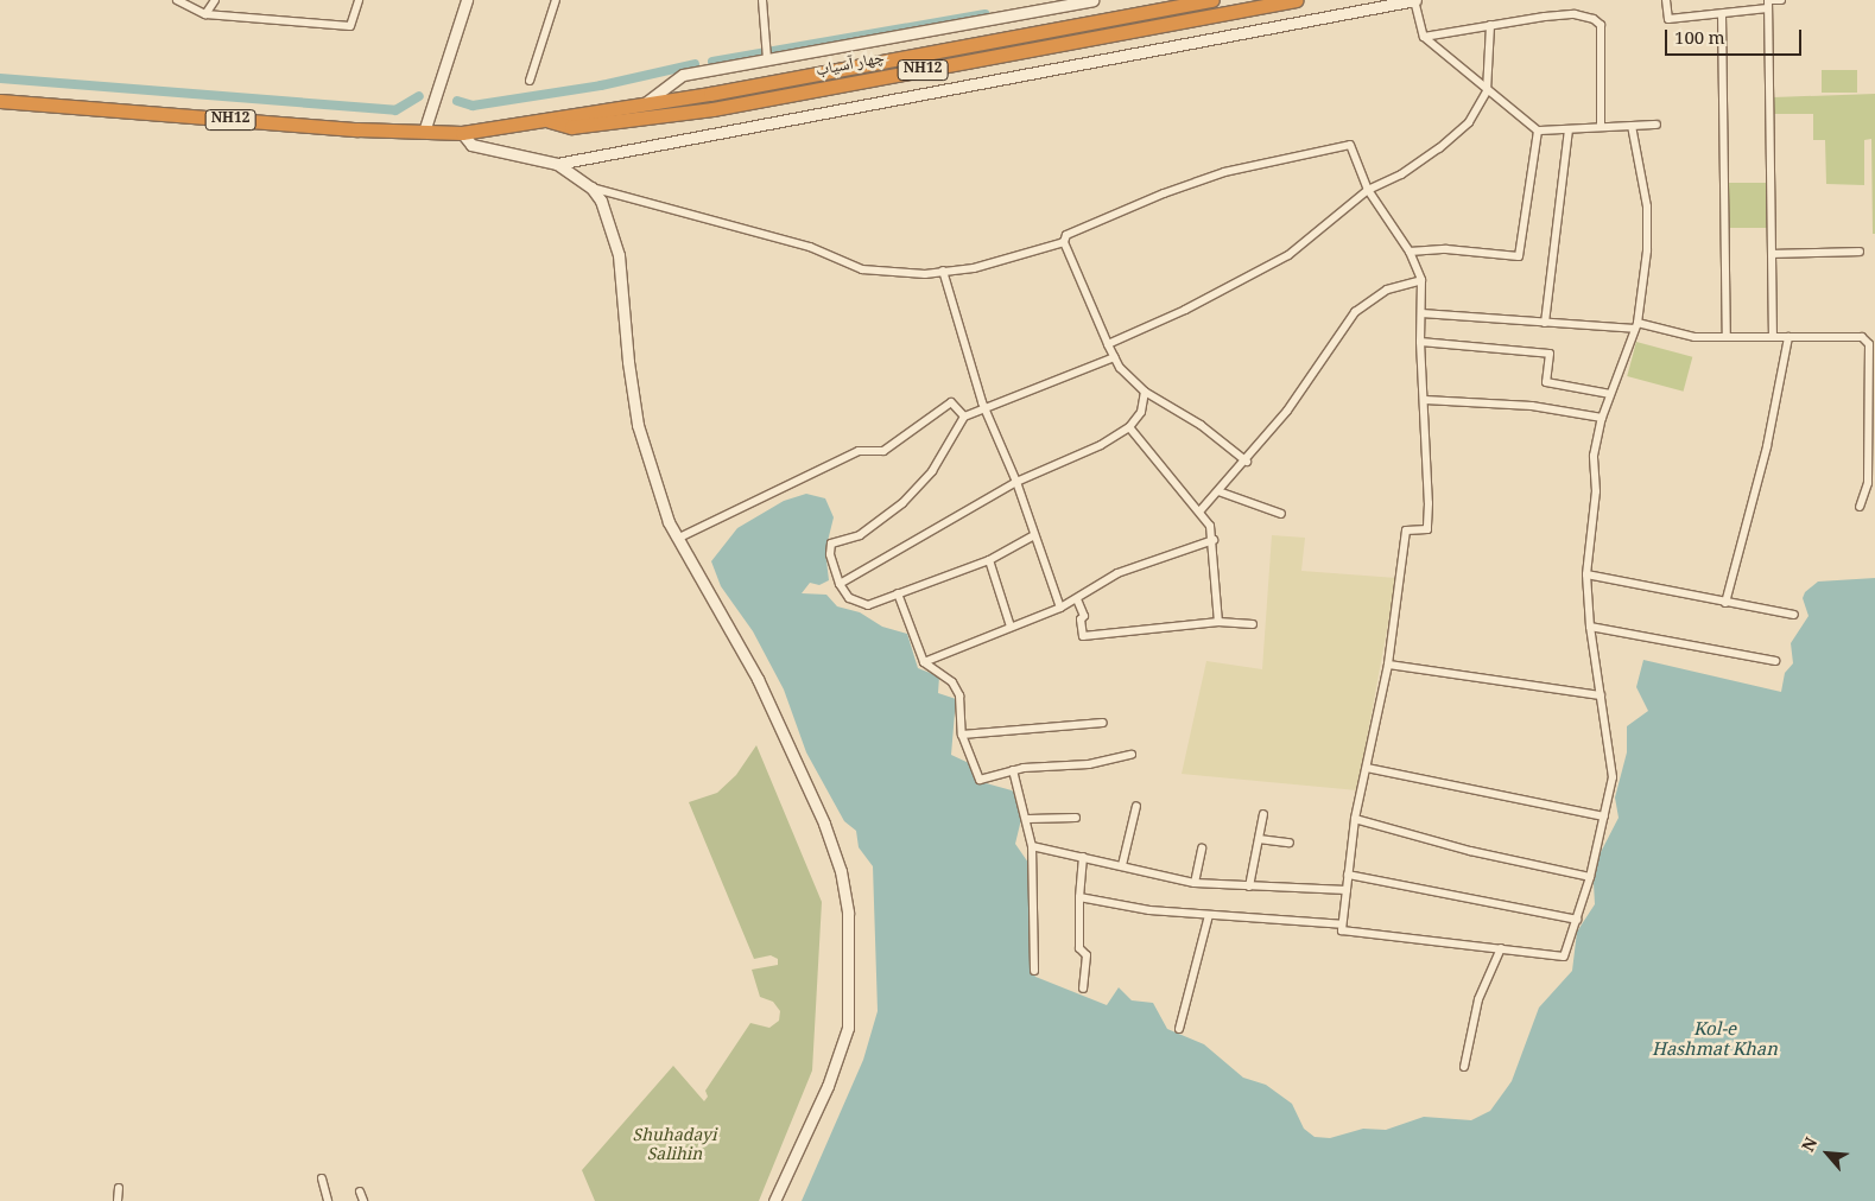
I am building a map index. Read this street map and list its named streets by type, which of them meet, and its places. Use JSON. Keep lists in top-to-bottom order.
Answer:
{
  "streets": {
    "highway": ["چهار آسیاب", "NH12"]
  },
  "crossings": [
    ["چهار آسیاب", "NH12"]
  ],
  "water": ["Kol-e Hashmat Khan"],
  "parks": ["Shuhadayi Salihin"],
  "scale_bar": "100 m",
  "north": "top left"
}
